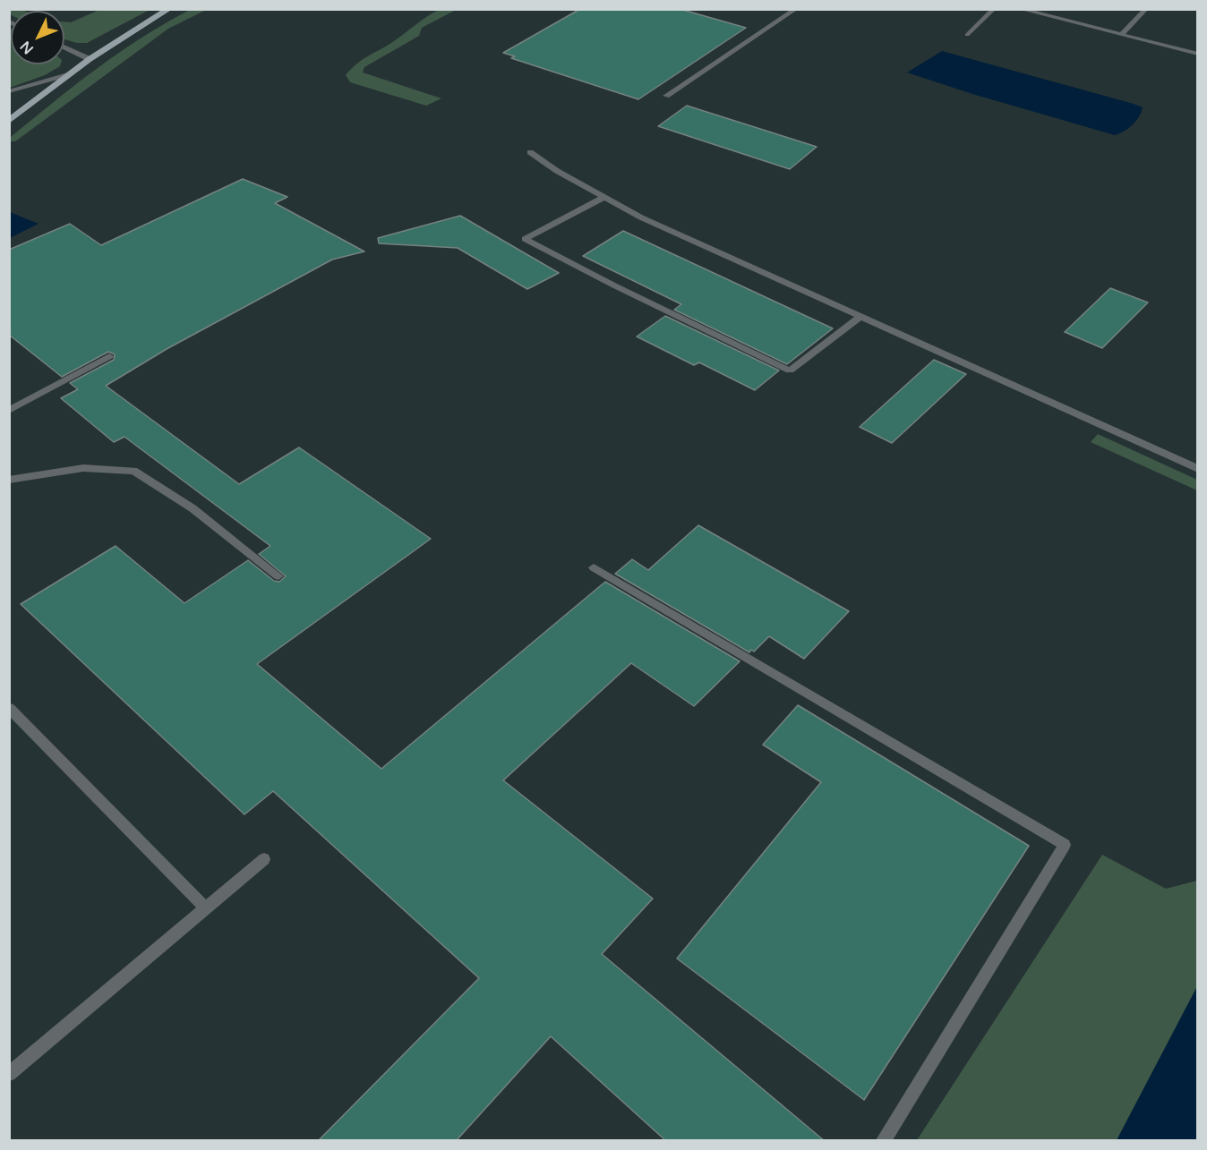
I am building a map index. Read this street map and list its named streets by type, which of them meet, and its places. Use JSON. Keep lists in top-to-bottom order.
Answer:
{
  "north": "bottom left"
}
